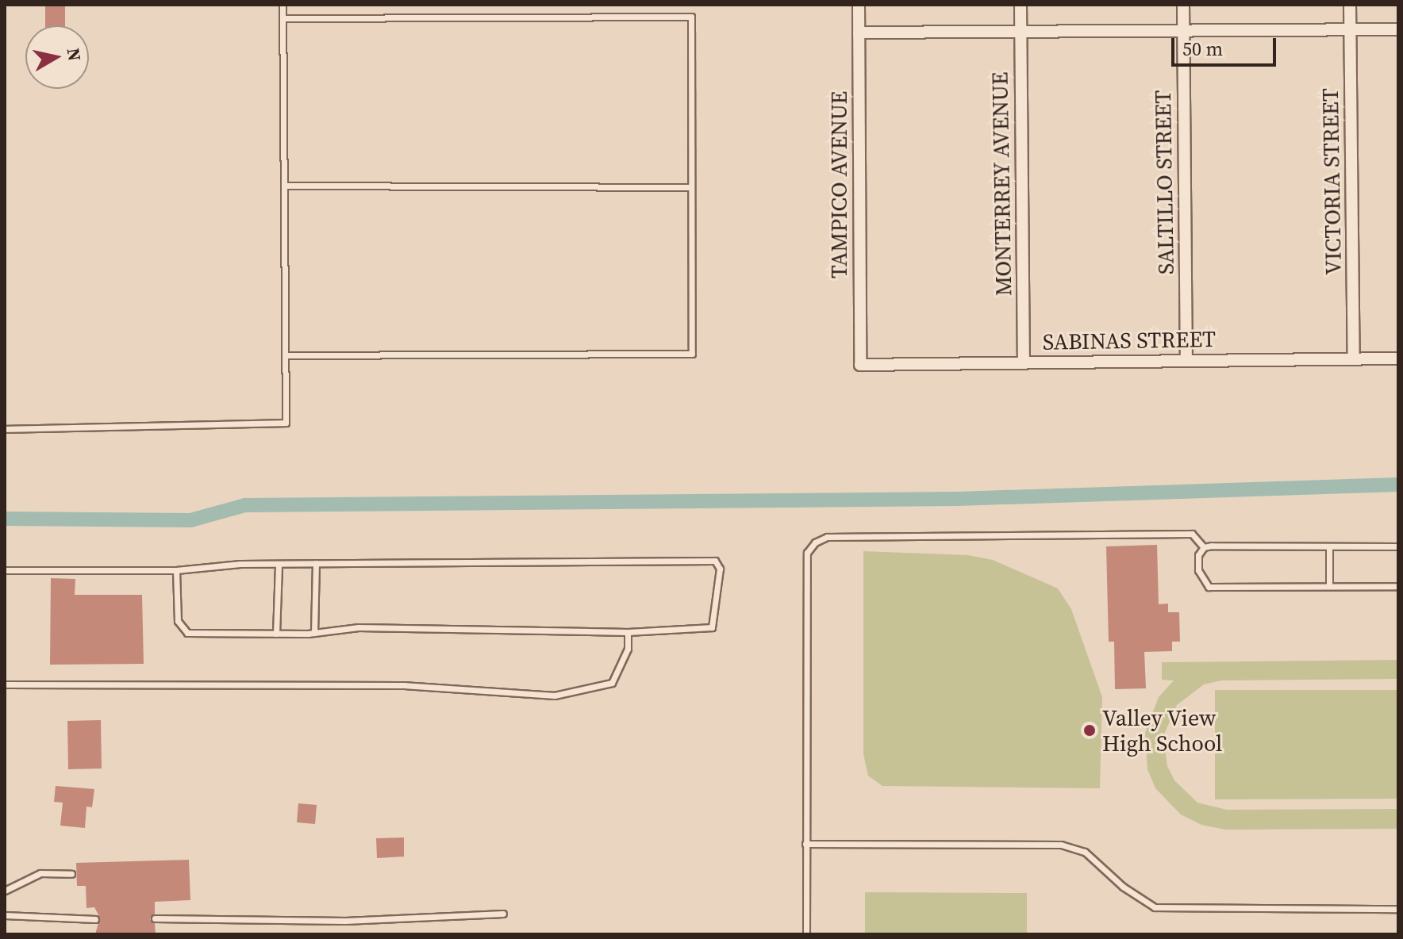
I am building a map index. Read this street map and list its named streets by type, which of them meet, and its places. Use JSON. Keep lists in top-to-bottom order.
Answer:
{
  "streets": {
    "street": [
      "VICTORIA STREET",
      "SALTILLO STREET",
      "MONTERREY AVENUE",
      "TAMPICO AVENUE",
      "SABINAS STREET"
    ]
  },
  "crossings": [
    ["VICTORIA STREET", "SABINAS STREET"],
    ["SALTILLO STREET", "SABINAS STREET"],
    ["MONTERREY AVENUE", "SABINAS STREET"],
    ["TAMPICO AVENUE", "SABINAS STREET"]
  ],
  "places": ["Valley View High School"],
  "scale_bar": "50 m",
  "north": "right"
}
